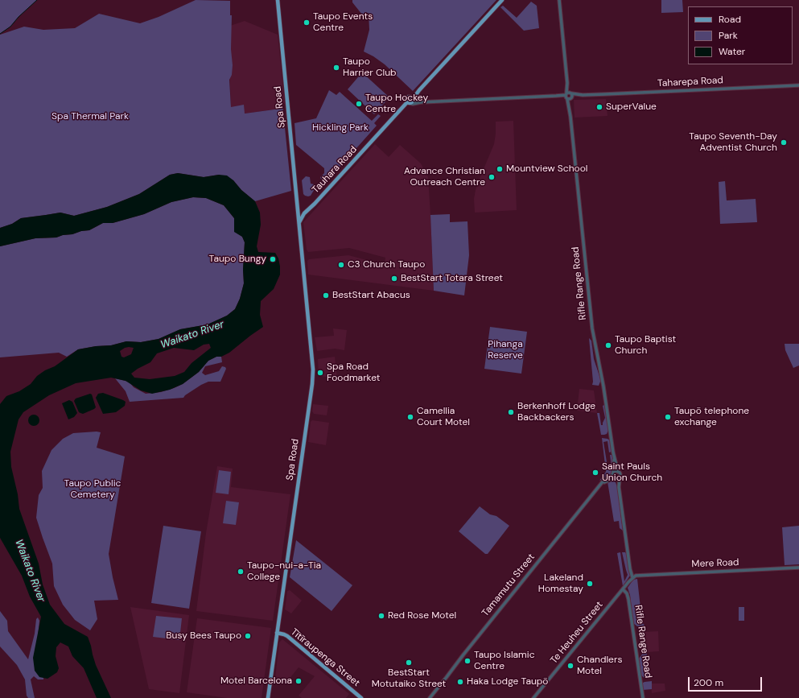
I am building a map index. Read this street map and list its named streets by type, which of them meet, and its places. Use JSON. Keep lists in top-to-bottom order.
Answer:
{
  "streets": {
    "main road": ["Spa Road", "Tauhara Road", "Tītīraupenga Street"],
    "street": [
      "Taharepa Road",
      "Rifle Range Road",
      "Mere Road",
      "Tamamutu Street",
      "Te Heuheu Street"
    ]
  },
  "crossings": [
    ["Taharepa Road", "Tauhara Road"],
    ["Taharepa Road", "Rifle Range Road"],
    ["Spa Road", "Tītīraupenga Street"],
    ["Rifle Range Road", "Mere Road"],
    ["Rifle Range Road", "Tamamutu Street"],
    ["Rifle Range Road", "Te Heuheu Street"],
    ["Mere Road", "Te Heuheu Street"]
  ],
  "water": ["Waikato River"],
  "parks": [
    "Spa Thermal Park",
    "Hickling Park",
    "Pihanga Reserve",
    "Taupo Public Cemetery"
  ],
  "places": [
    "Taupo Events Centre",
    "Taupo Harrier Club",
    "Taupo Hockey Centre",
    "SuperValue",
    "Taupo Seventh-Day Adventist Church",
    "Mountview School",
    "Advance Christian Outreach Centre",
    "Taupo Bungy",
    "C3 Church Taupo",
    "BestStart Totara Street",
    "BestStart Abacus",
    "Taupo Baptist Church",
    "Spa Road Foodmarket",
    "Berkenhoff Lodge Backbackers",
    "Camellia Court Motel",
    "Taupō telephone exchange",
    "Saint Pauls Union Church",
    "Taupo-nui-a-Tia College",
    "Lakeland Homestay",
    "Red Rose Motel",
    "Busy Bees Taupo",
    "Taupo Islamic Centre",
    "BestStart Motutaiko Street",
    "Chandlers Motel",
    "Motel Barcelona",
    "Haka Lodge Taupō"
  ],
  "legend": ["Road", "Park", "Water"],
  "scale_bar": "200 m"
}
